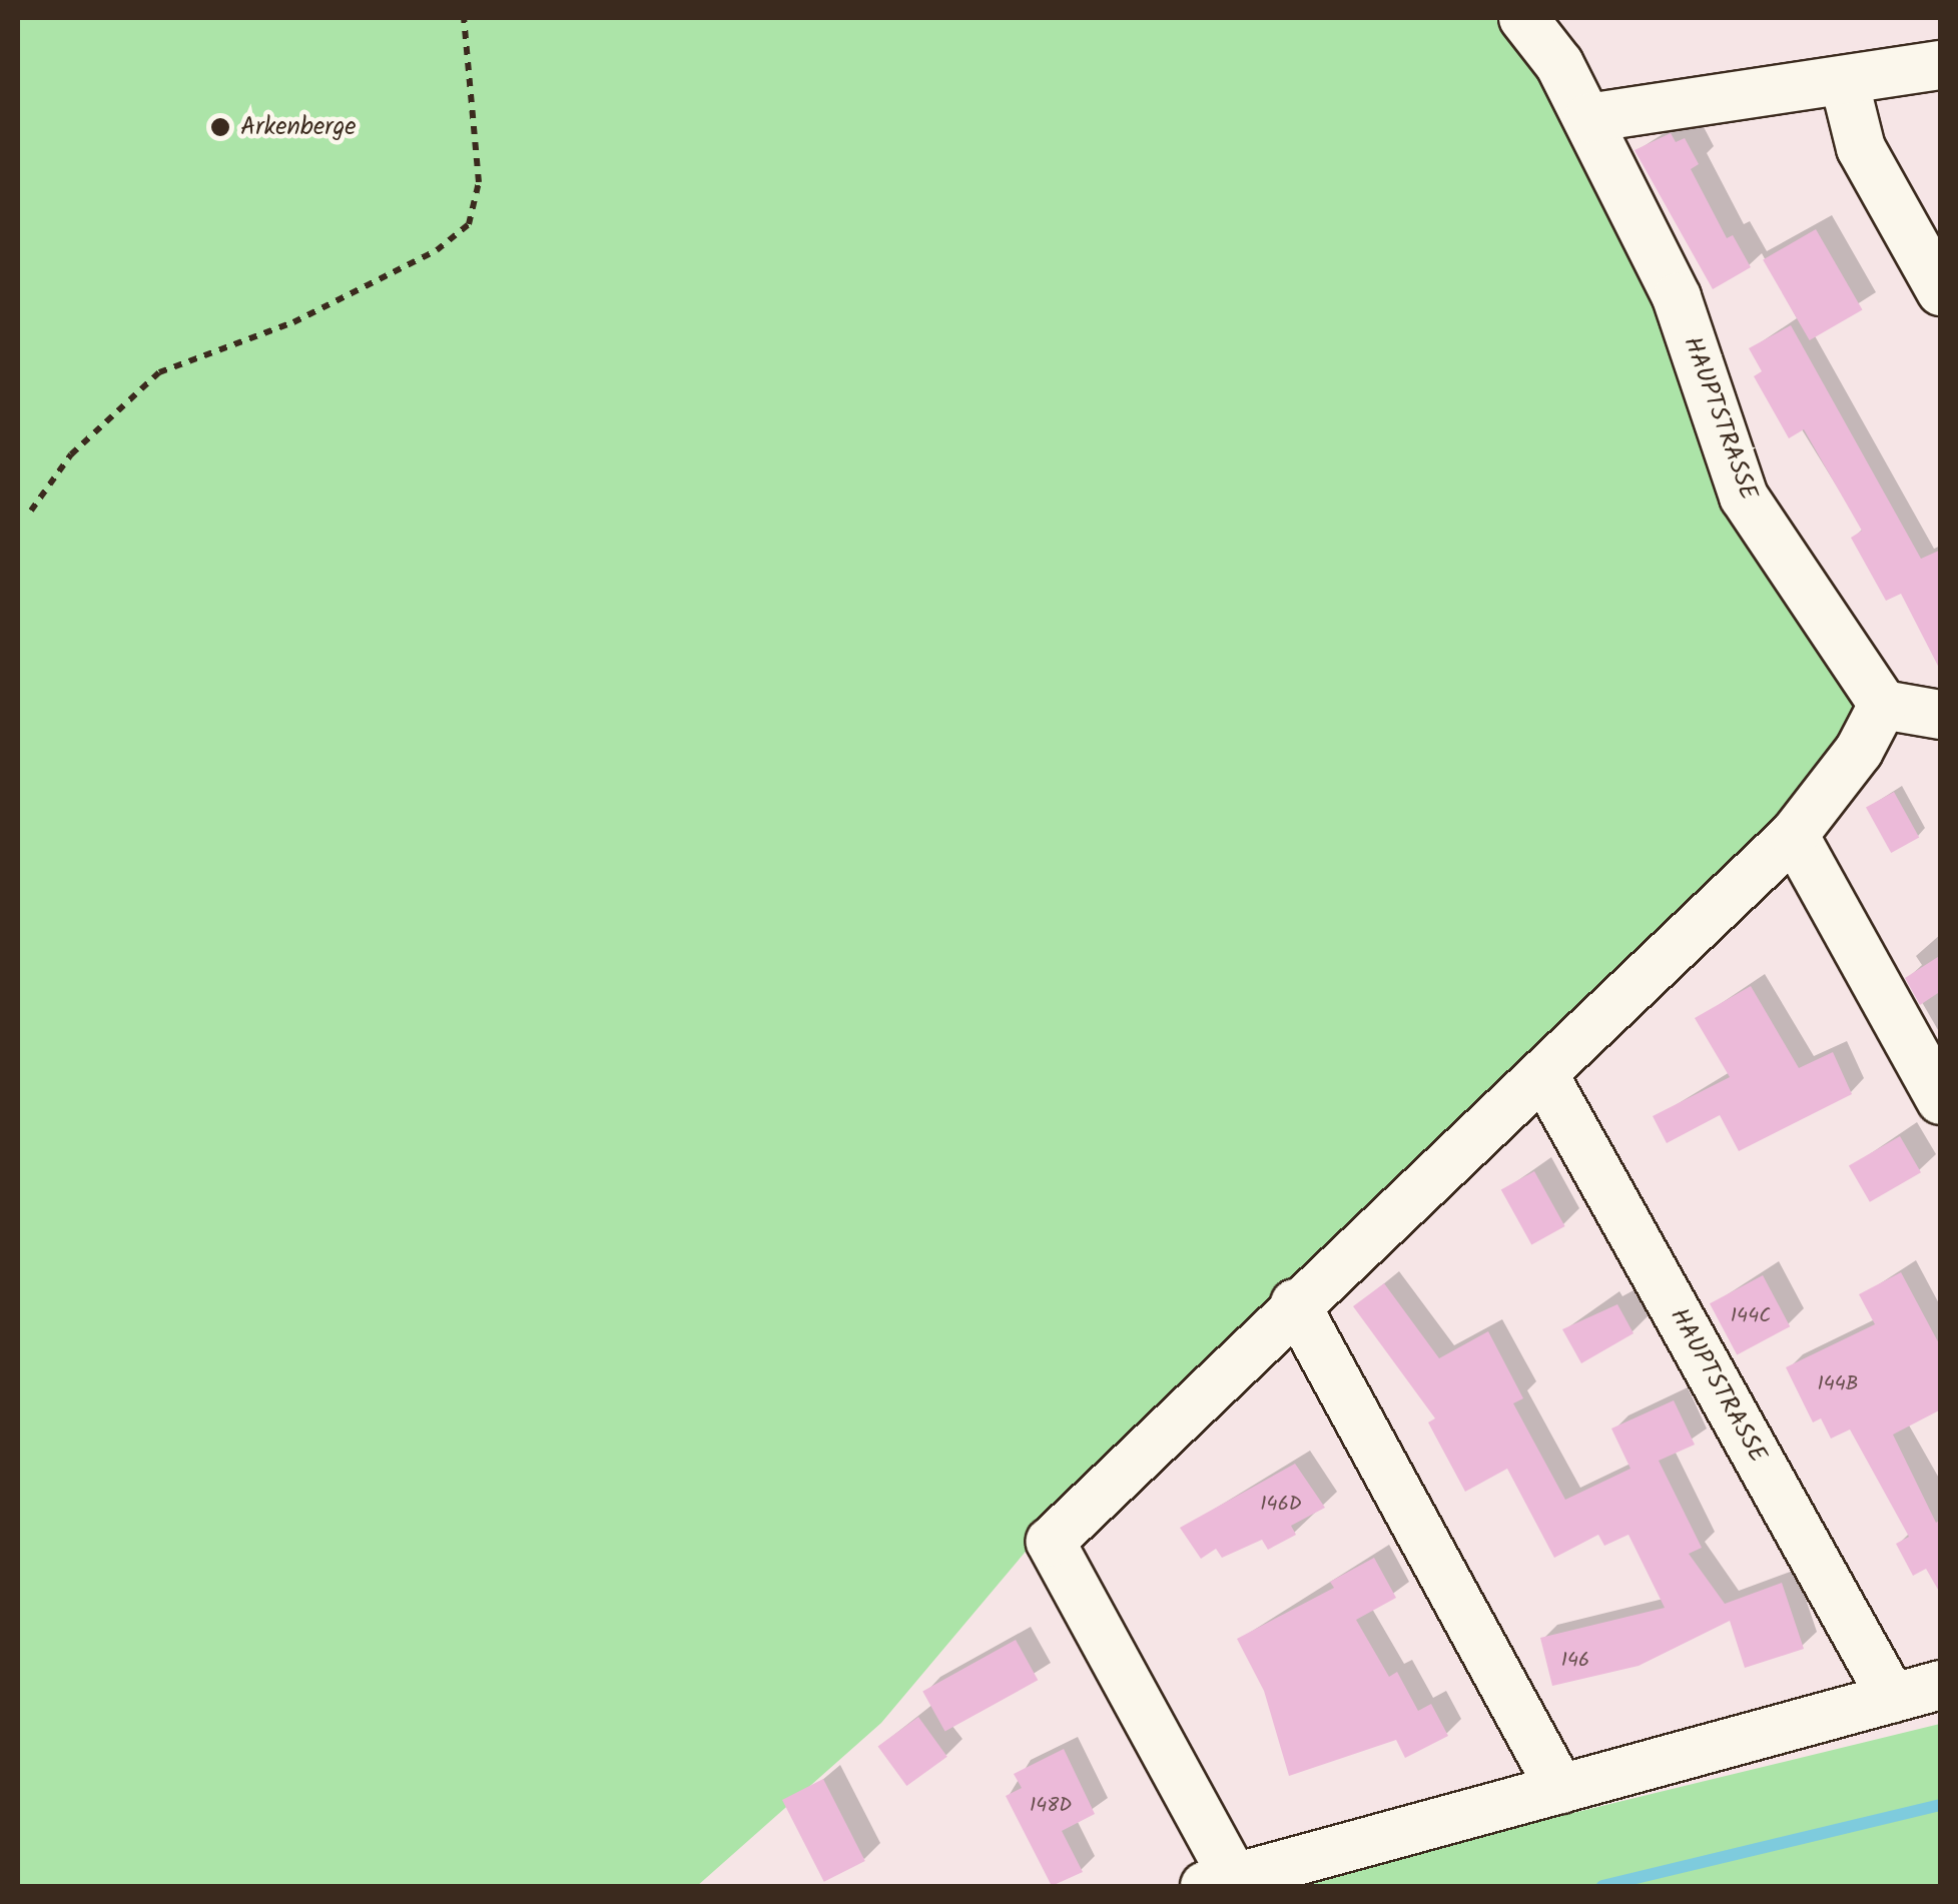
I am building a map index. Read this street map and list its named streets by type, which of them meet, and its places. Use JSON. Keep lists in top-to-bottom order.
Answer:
{
  "streets": {
    "street": ["HAUPTSTRASSE"]
  },
  "places": ["Arkenberge"],
  "house_numbers": [
    "144C",
    "144B",
    "146D",
    "146",
    "148D"
  ]
}
